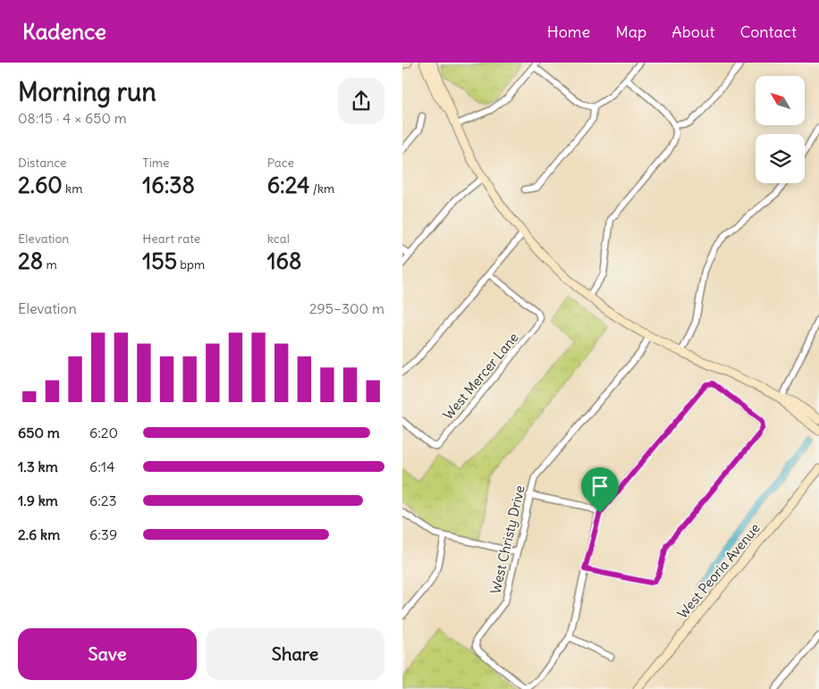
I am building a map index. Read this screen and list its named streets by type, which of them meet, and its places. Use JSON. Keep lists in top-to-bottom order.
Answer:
{
  "streets": {
    "street": ["West Mercer Lane", "West Christy Drive", "West Peoria Avenue"]
  },
  "north": "top left",
  "page": {
    "header": "Kadence",
    "nav": [
      "Home",
      "Map",
      "About",
      "Contact"
    ],
    "heading": ["Morning run", "08:15 · 4 × 650 m"],
    "stats": [
      ["Distance", "2.60 km"],
      ["Time", "16:38"],
      ["Pace", "6:24 /km"],
      ["Elevation", "28 m"],
      ["Heart rate", "155 bpm"],
      ["kcal", "168"]
    ],
    "chart": ["Elevation", "295–300 m"],
    "list": [
      {
        "name": "650 m",
        "note": "6:20"
      },
      {
        "name": "1.3 km",
        "note": "6:14"
      },
      {
        "name": "1.9 km",
        "note": "6:23"
      },
      {
        "name": "2.6 km",
        "note": "6:39"
      }
    ],
    "buttons": ["Save", "Share"]
  }
}
